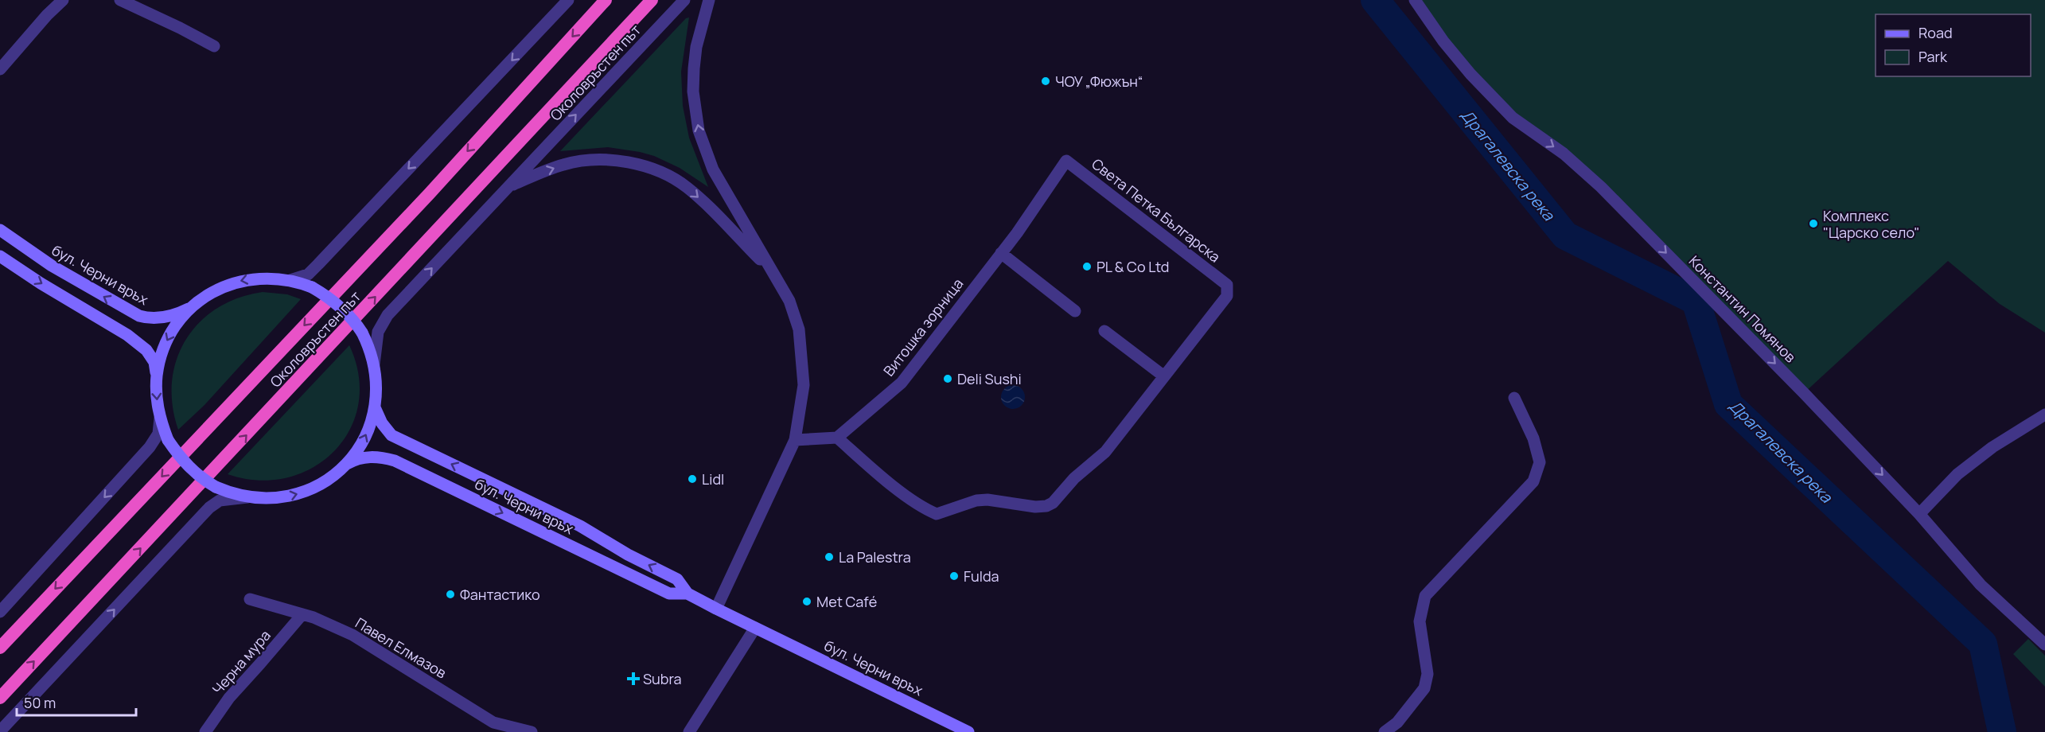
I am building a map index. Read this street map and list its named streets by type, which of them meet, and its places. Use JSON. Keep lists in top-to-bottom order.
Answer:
{
  "streets": {
    "highway": ["Околовръстен път"],
    "main road": ["бул. Черни връх"],
    "street": [
      "Света Петка Българска",
      "Константин Помянов",
      "Витошка зорница",
      "Павел Елмазов",
      "Черна мура"
    ]
  },
  "crossings": [
    ["Света Петка Българска", "Витошка зорница"],
    ["Павел Елмазов", "Черна мура"]
  ],
  "one_way": ["Константин Помянов"],
  "water": ["Драгалевска река"],
  "places": {
    "other": [
      "ЧОУ „Фюжън“",
      "Комплекс \"Царско село\"",
      "PL & Co Ltd",
      "Deli Sushi",
      "Lidl",
      "La Palestra",
      "Fulda",
      "Фантастико",
      "Met Café"
    ],
    "health": ["Subra"]
  },
  "legend": ["Road", "Park"],
  "scale_bar": "50 m"
}
